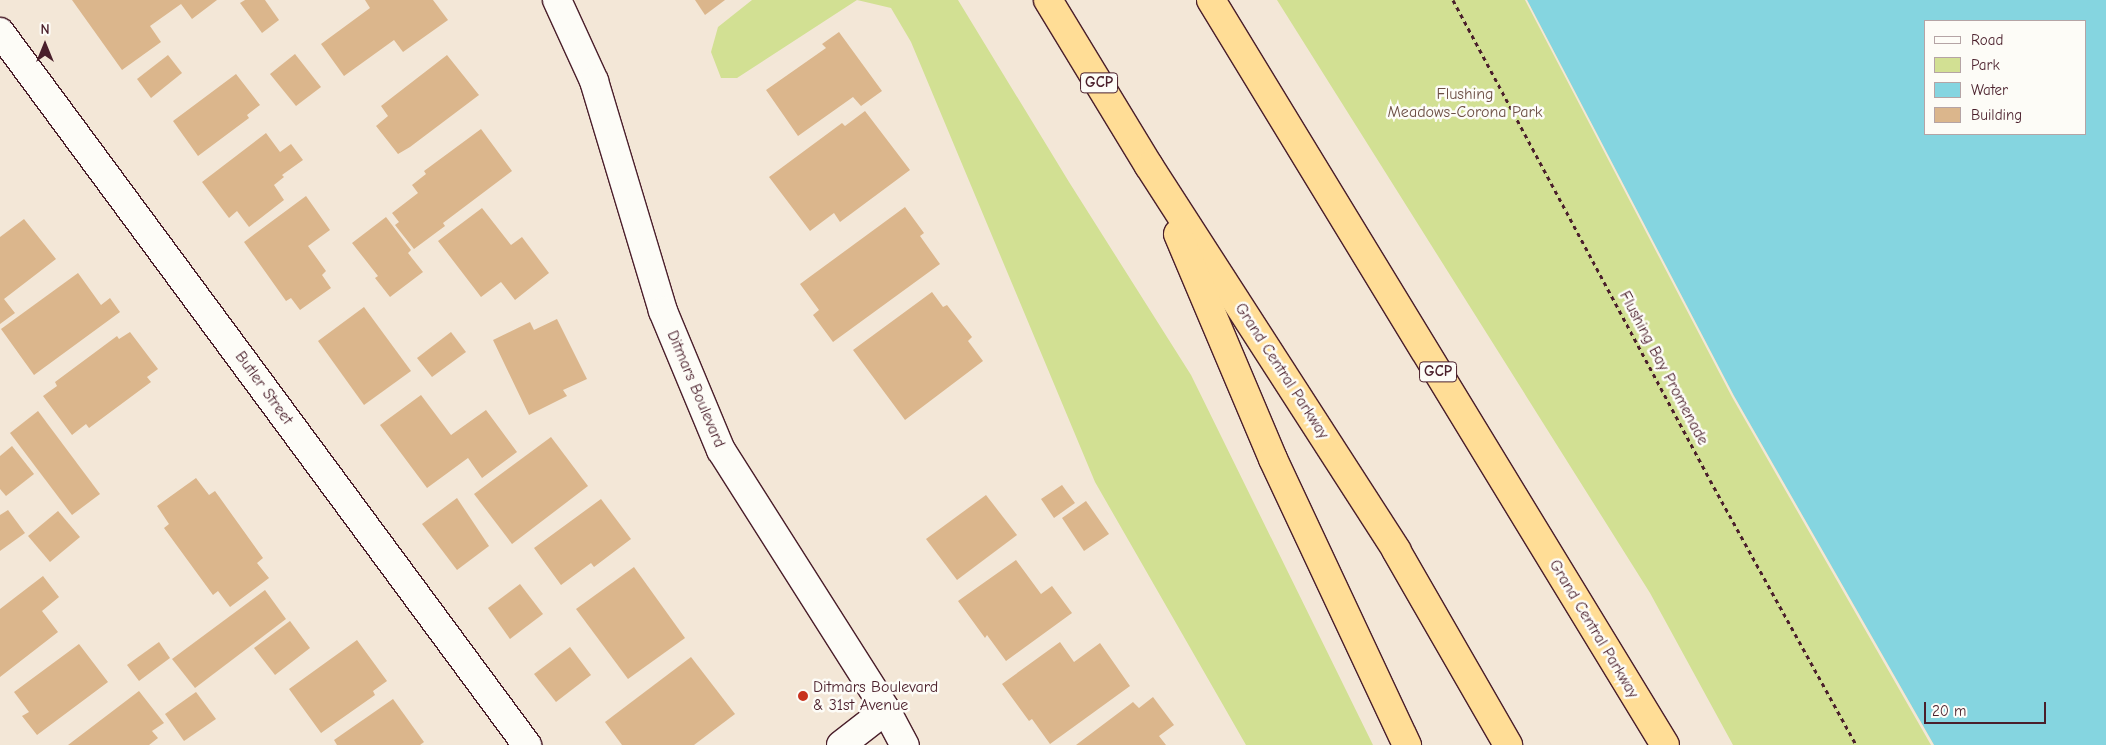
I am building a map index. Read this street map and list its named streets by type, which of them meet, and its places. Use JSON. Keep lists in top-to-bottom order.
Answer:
{
  "streets": {
    "highway": ["GCP", "Grand Central Parkway"],
    "street": ["Butler Street", "Ditmars Boulevard"],
    "path": ["Flushing Bay Promenade"]
  },
  "parks": ["Flushing Meadows-Corona Park"],
  "places": ["Ditmars Boulevard & 31st Avenue"],
  "legend": [
    "Road",
    "Park",
    "Water",
    "Building"
  ],
  "scale_bar": "20 m",
  "north": "top"
}
